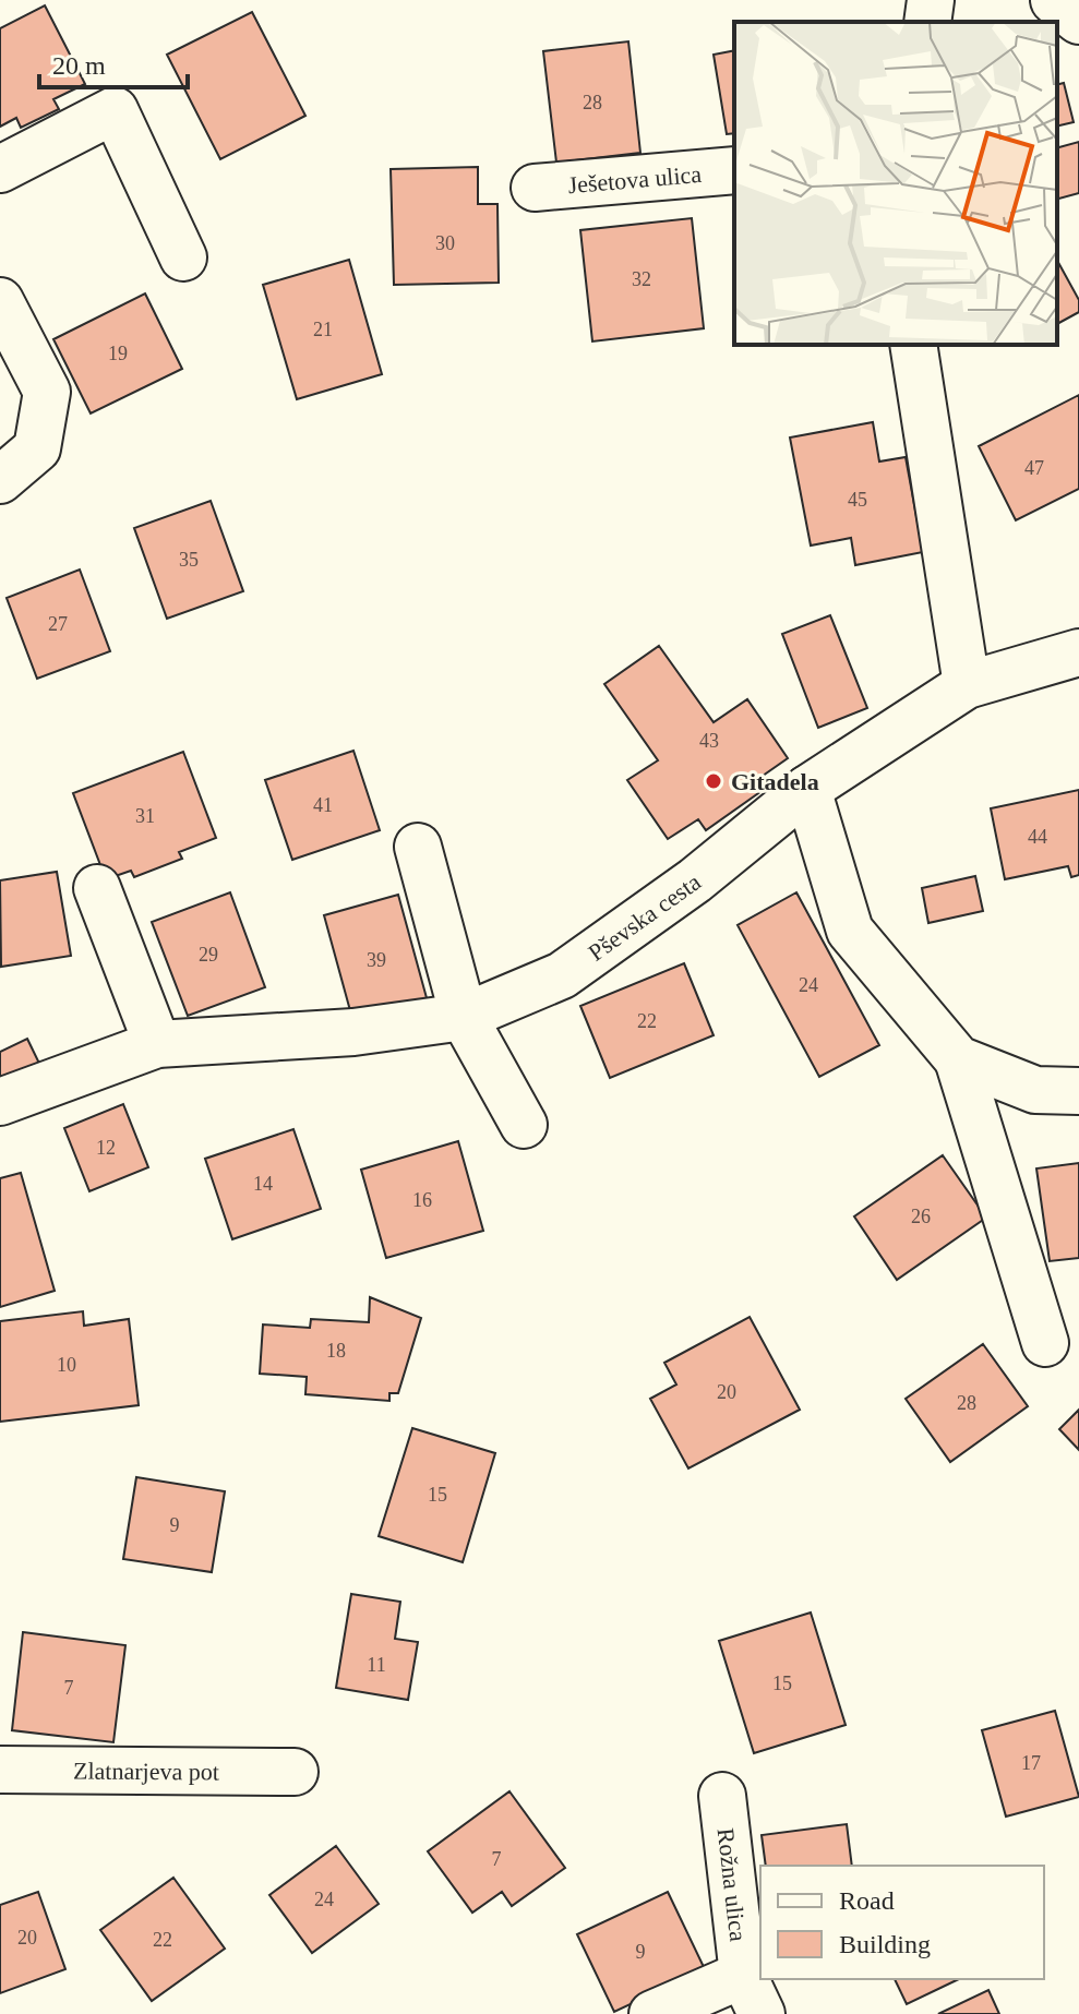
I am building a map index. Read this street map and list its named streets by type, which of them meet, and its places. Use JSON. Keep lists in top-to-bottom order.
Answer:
{
  "streets": {
    "street": [
      "Ješetova ulica",
      "Pševska cesta",
      "Zlatnarjeva pot",
      "Rožna ulica"
    ]
  },
  "places": ["Gitadela"],
  "house_numbers": [
    "28",
    "30",
    "32",
    "21",
    "19",
    "47",
    "45",
    "35",
    "27",
    "43",
    "41",
    "31",
    "44",
    "29",
    "39",
    "24",
    "22",
    "12",
    "14",
    "16",
    "26",
    "18",
    "10",
    "20",
    "28",
    "15",
    "9",
    "11",
    "15",
    "7",
    "17",
    "7",
    "24",
    "20",
    "22",
    "9"
  ],
  "legend": ["Road", "Building"],
  "scale_bar": "20 m"
}
